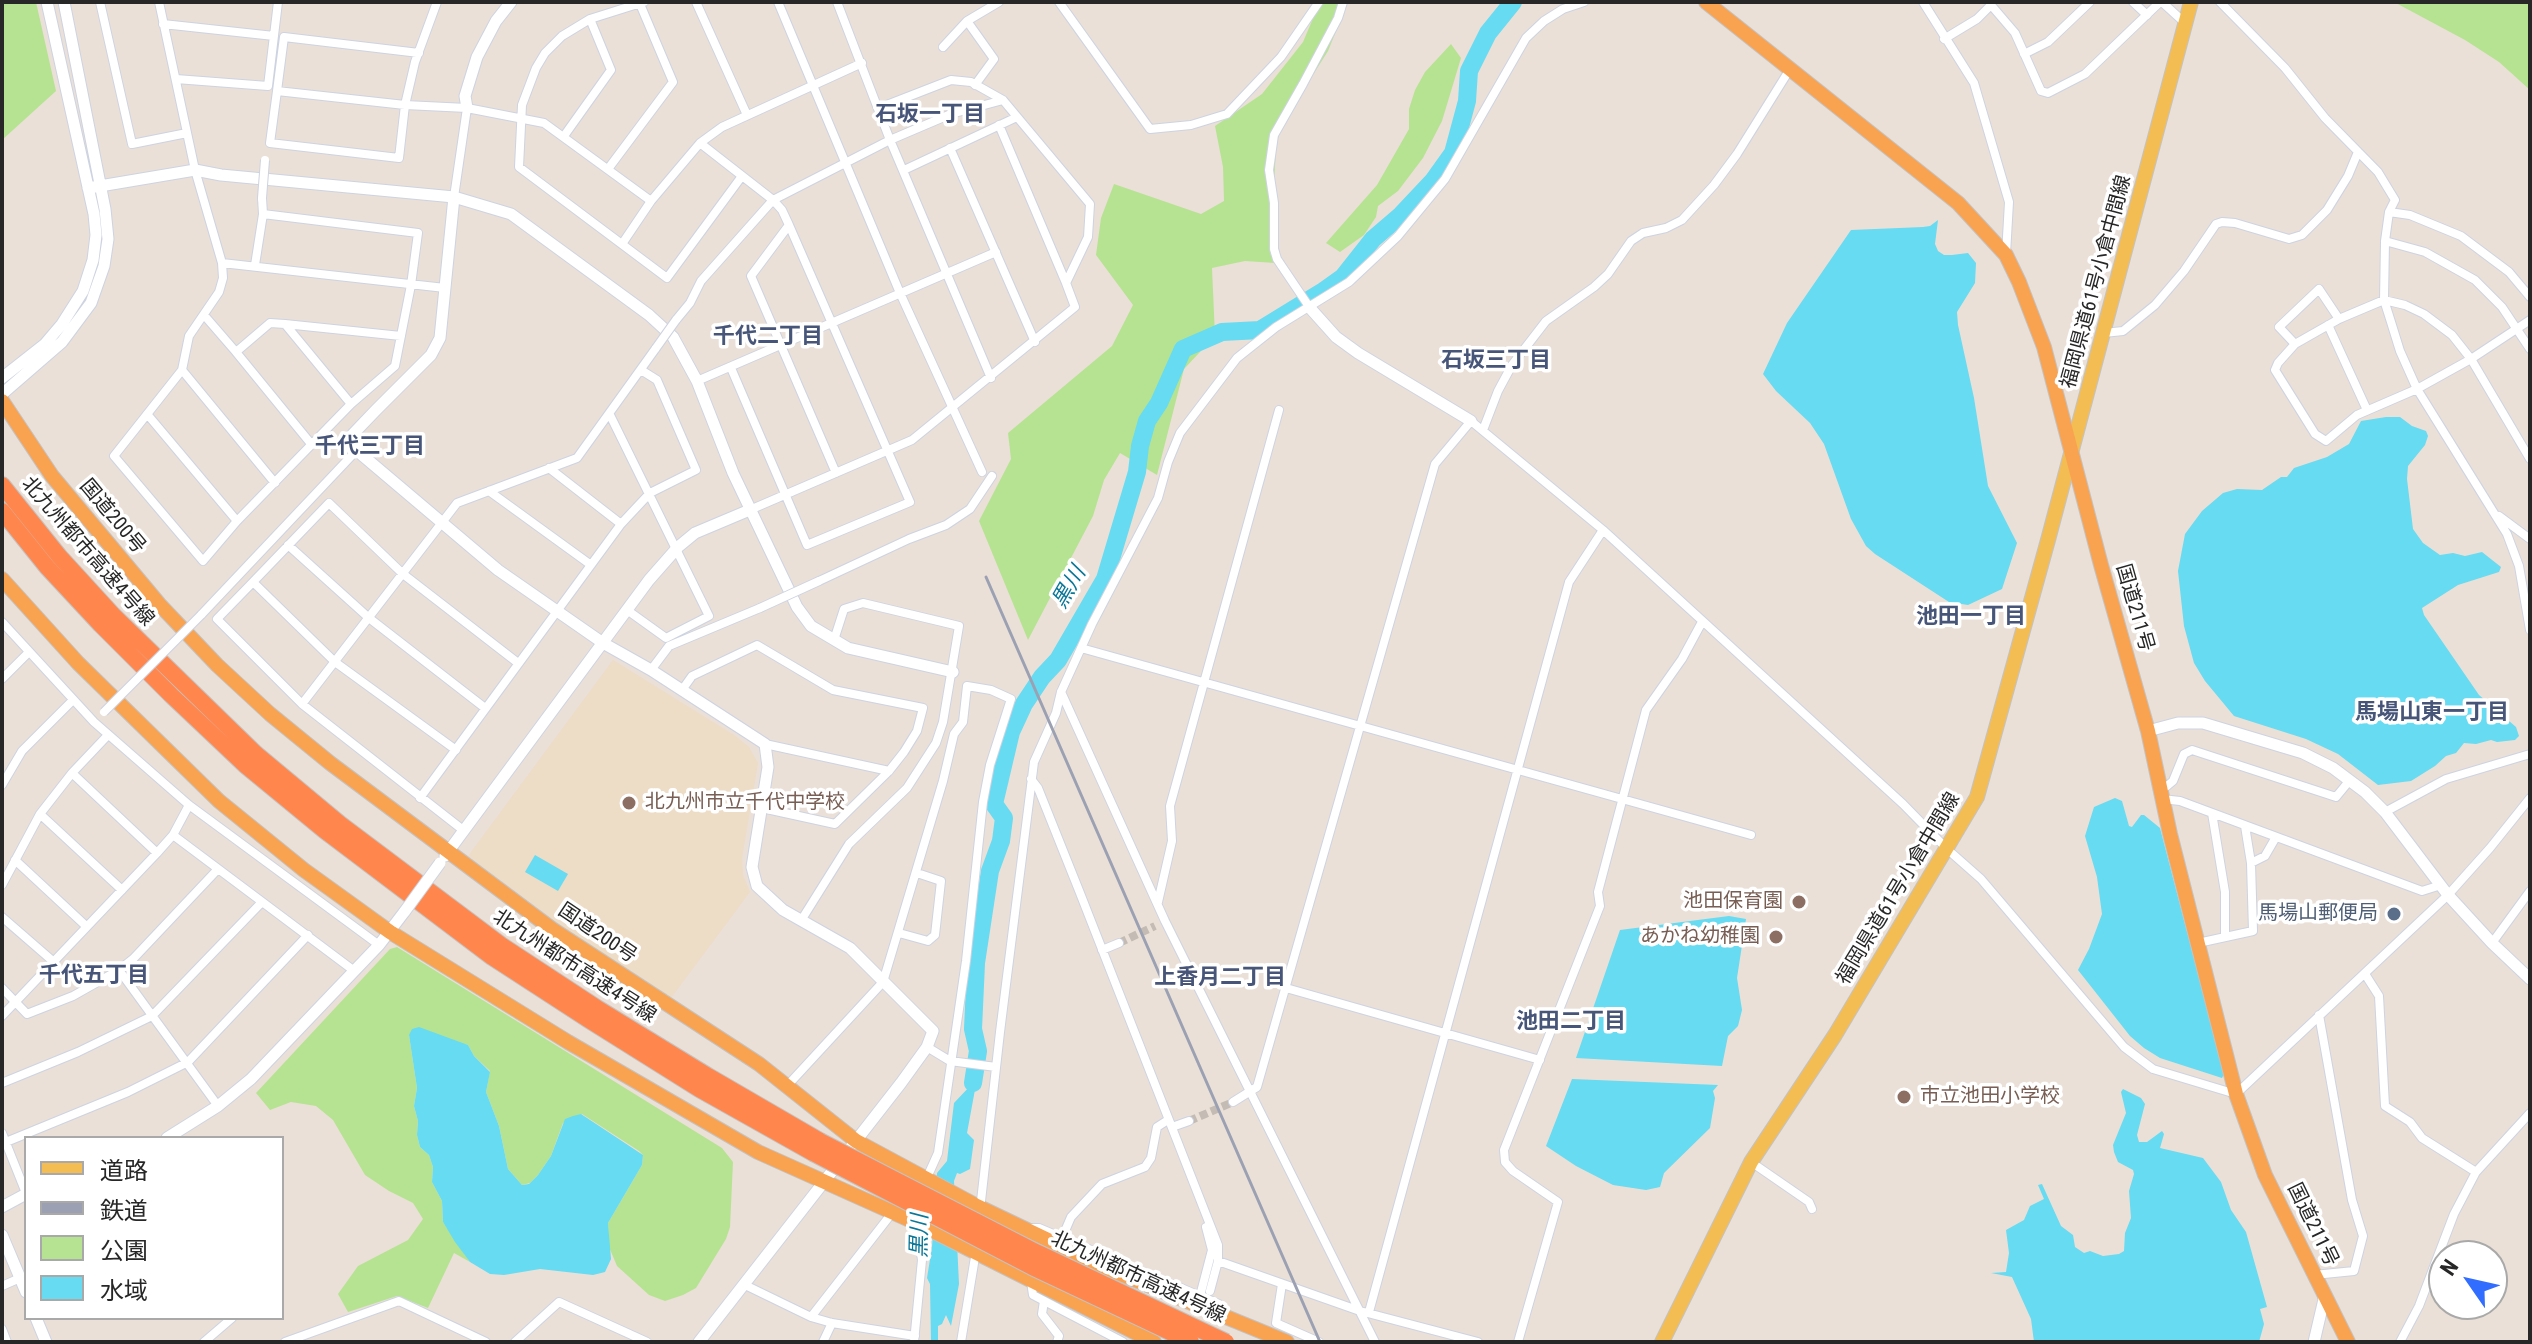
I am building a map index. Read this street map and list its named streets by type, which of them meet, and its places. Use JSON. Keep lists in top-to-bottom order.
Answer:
{
  "streets": {
    "highway": ["国道200号", "北九州都市高速4号線", "国道211号"],
    "main road": ["福岡県道61号小倉中間線"]
  },
  "crossings": [
    ["福岡県道61号小倉中間線", "国道211号"]
  ],
  "districts": [
    "石坂一丁目",
    "千代二丁目",
    "石坂三丁目",
    "千代三丁目",
    "池田一丁目",
    "馬場山東一丁目",
    "千代五丁目",
    "上香月二丁目",
    "池田二丁目"
  ],
  "water": ["黒川"],
  "places": [
    "北九州市立千代中学校",
    "池田保育園",
    "馬場山郵便局",
    "あかね幼稚園",
    "市立池田小学校"
  ],
  "legend": [
    "道路",
    "鉄道",
    "公園",
    "水域"
  ],
  "north": "top left"
}
